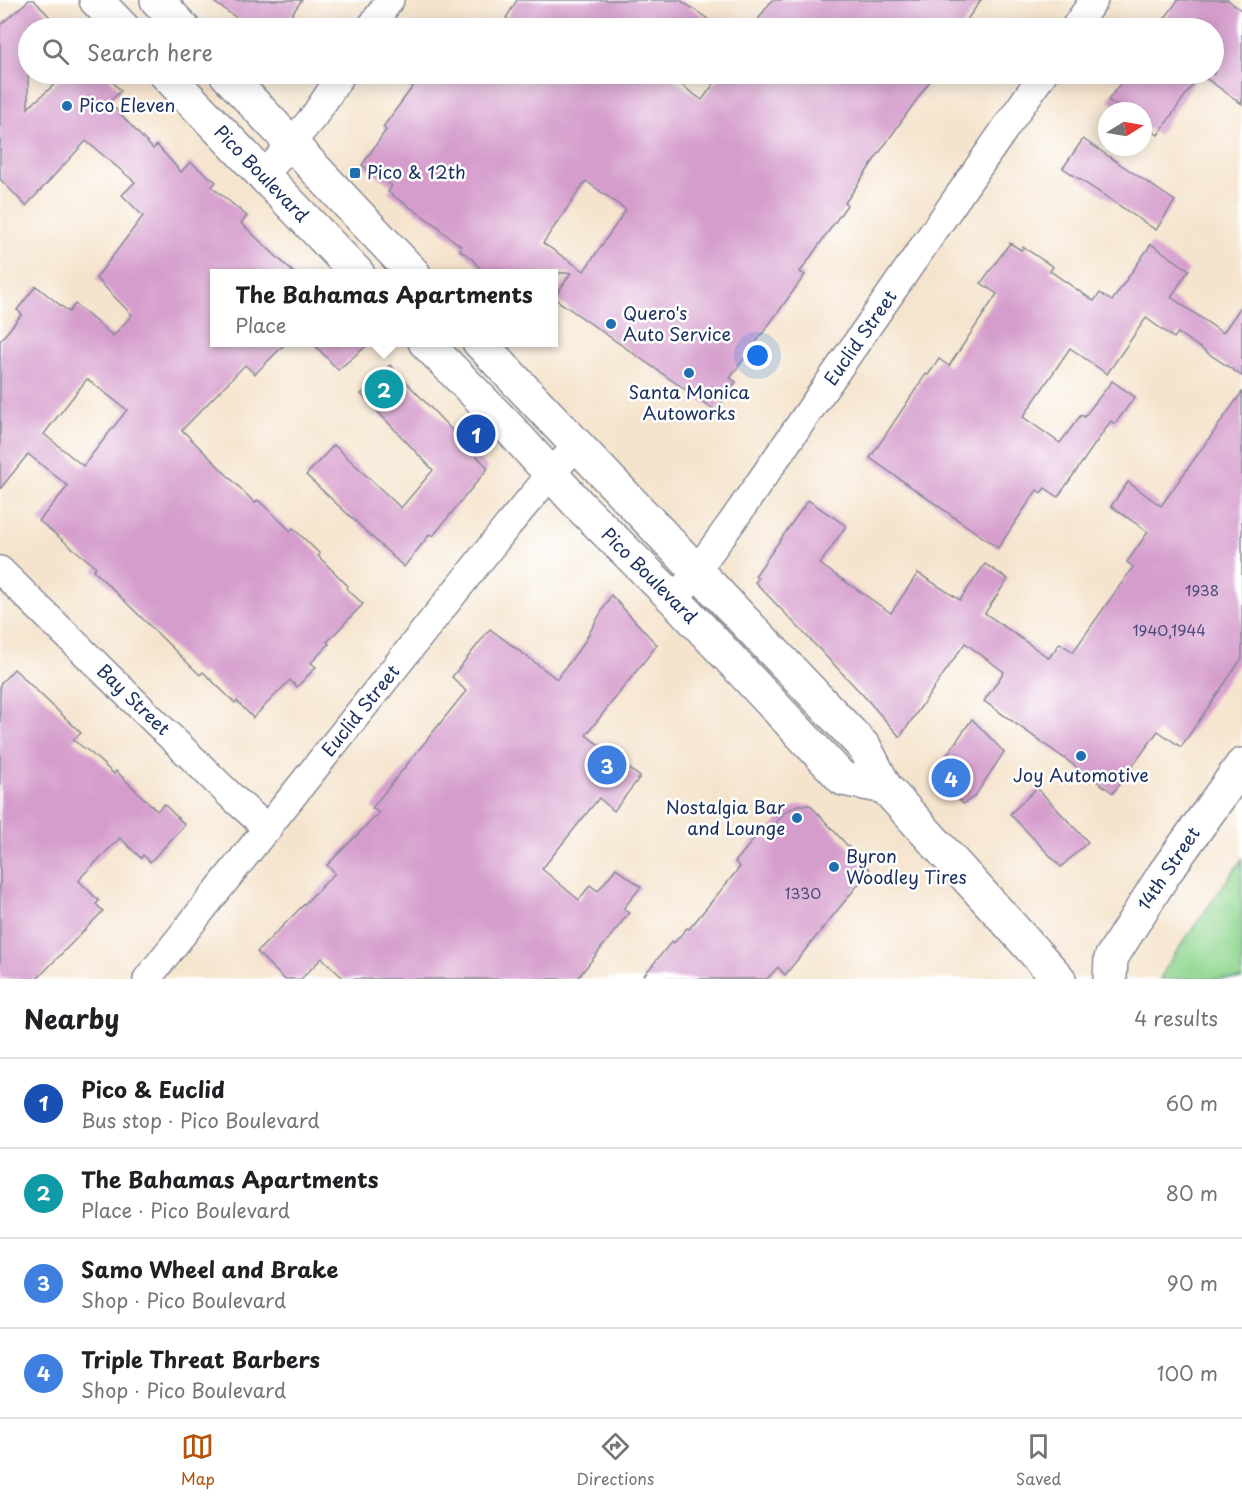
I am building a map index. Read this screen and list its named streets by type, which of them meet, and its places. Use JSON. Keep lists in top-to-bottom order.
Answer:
{
  "streets": {
    "main road": ["Pico Boulevard", "14th Street"],
    "street": ["Euclid Street", "Bay Street"]
  },
  "crossings": [
    ["Pico Boulevard", "Euclid Street"],
    ["Euclid Street", "Bay Street"]
  ],
  "places": {
    "other": [
      "Pico Eleven",
      "Quero's Auto Service",
      "Santa Monica Autoworks",
      "Joy Automotive",
      "Nostalgia Bar and Lounge",
      "Byron Woodley Tires"
    ],
    "transit": ["Pico & 12th"]
  },
  "house_numbers": ["1938", "1940,1944", "1330"],
  "north": "right",
  "page": {
    "search": "Search here",
    "popup": ["The Bahamas Apartments", "Place"],
    "pins": [
      "2",
      "1",
      "3",
      "4"
    ],
    "heading": ["Nearby", "4 results"],
    "list": [
      {
        "mark": "1",
        "name": "Pico & Euclid",
        "note": "Bus stop · Pico Boulevard",
        "value": "60 m"
      },
      {
        "mark": "2",
        "name": "The Bahamas Apartments",
        "note": "Place · Pico Boulevard",
        "value": "80 m"
      },
      {
        "mark": "3",
        "name": "Samo Wheel and Brake",
        "note": "Shop · Pico Boulevard",
        "value": "90 m"
      },
      {
        "mark": "4",
        "name": "Triple Threat Barbers",
        "note": "Shop · Pico Boulevard",
        "value": "100 m"
      }
    ],
    "nav": ["Map", "Directions", "Saved"]
  }
}
